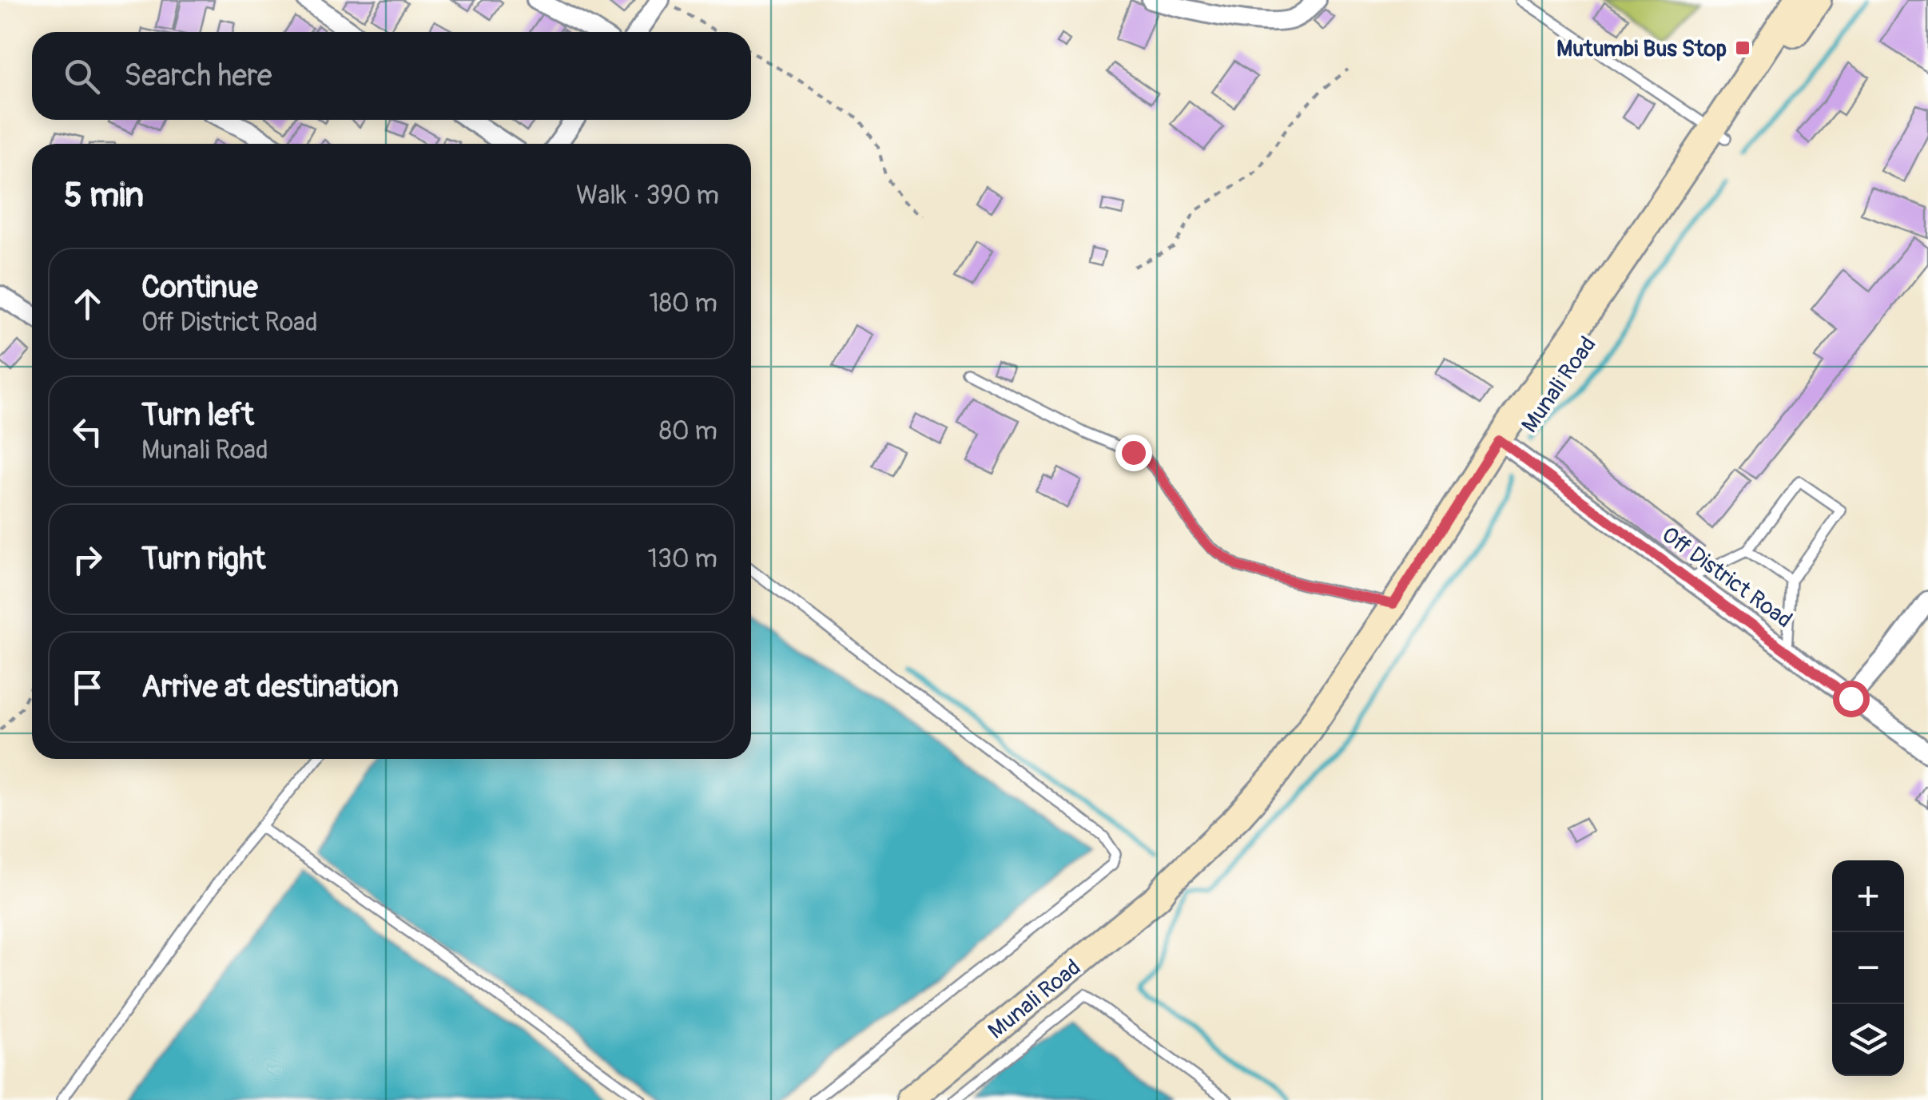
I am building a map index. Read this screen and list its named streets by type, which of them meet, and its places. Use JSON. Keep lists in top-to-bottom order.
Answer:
{
  "streets": {
    "main road": ["Munali Road"],
    "street": ["Off District Road"]
  },
  "crossings": [
    ["Munali Road", "Off District Road"]
  ],
  "places": {
    "transit": ["Mutumbi Bus Stop"]
  },
  "page": {
    "search": "Search here",
    "heading": ["5 min", "Walk · 390 m"],
    "list": [
      ["Continue", "Off District Road", "180 m"],
      ["Turn left", "Munali Road", "80 m"],
      ["Turn right", "130 m"],
      "Arrive at destination"
    ],
    "map_buttons": ["+", "−"]
  }
}
